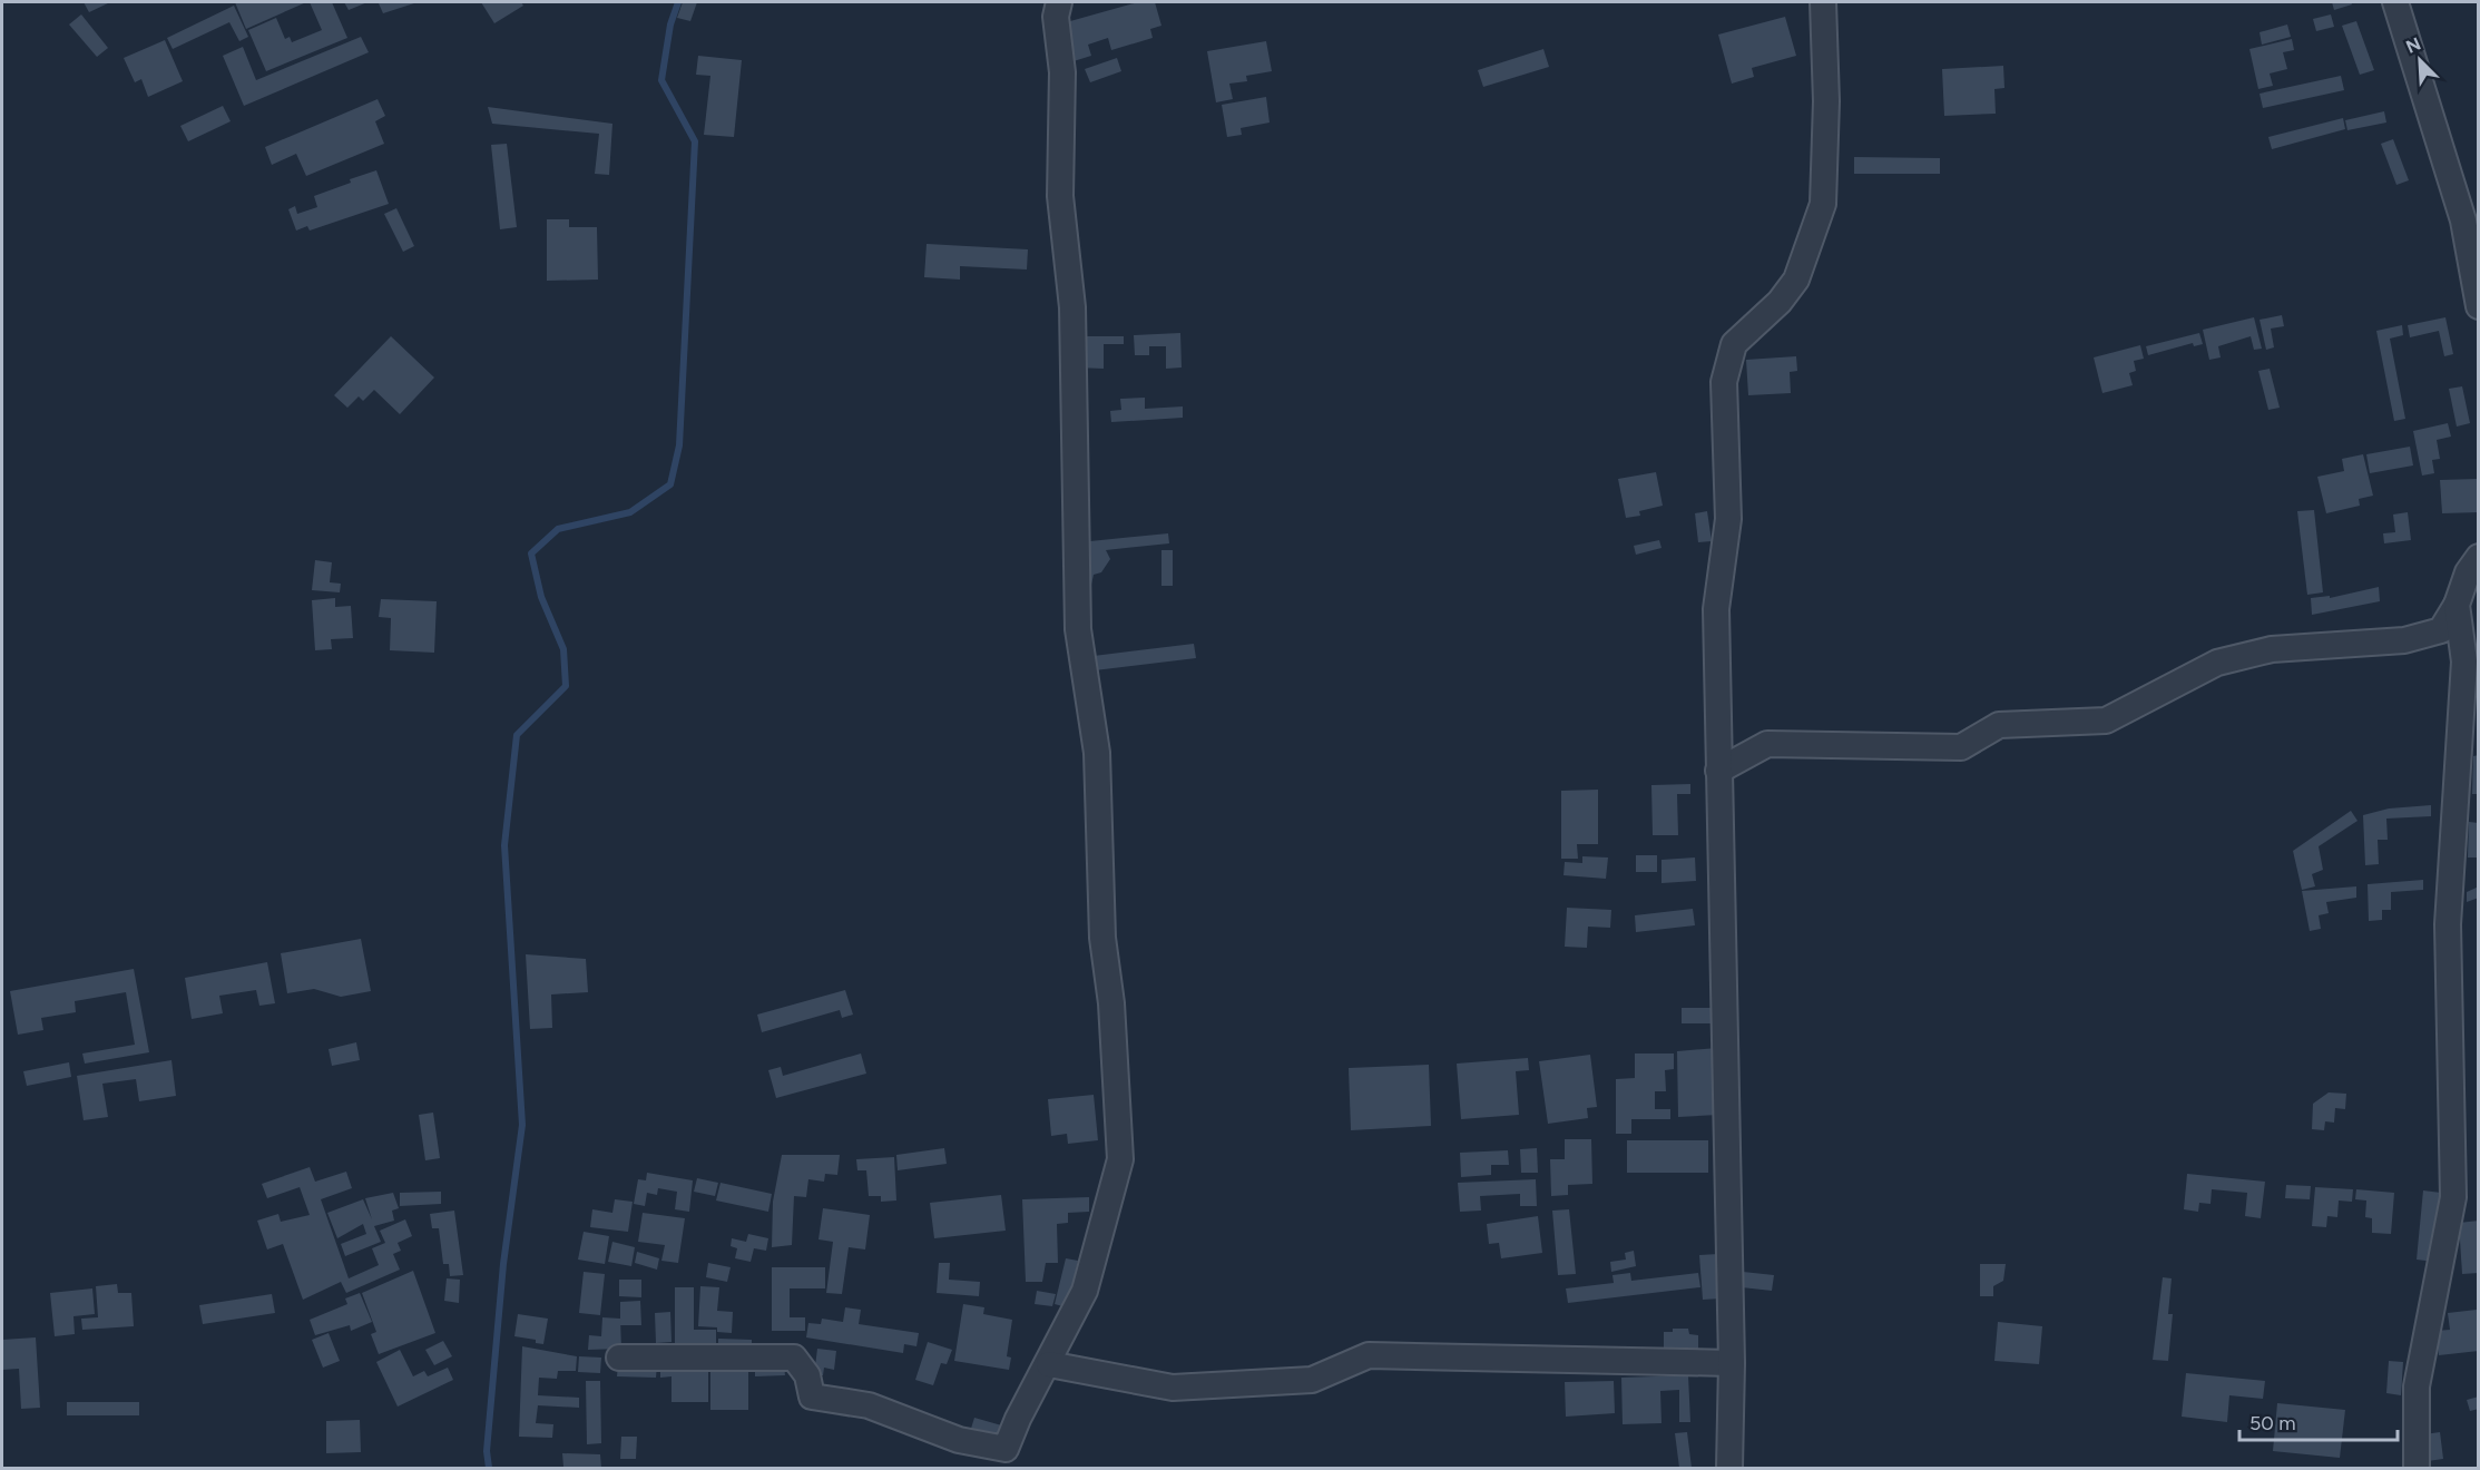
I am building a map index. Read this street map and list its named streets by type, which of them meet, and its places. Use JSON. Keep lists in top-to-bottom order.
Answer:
{
  "scale_bar": "50 m",
  "north": "top left"
}
